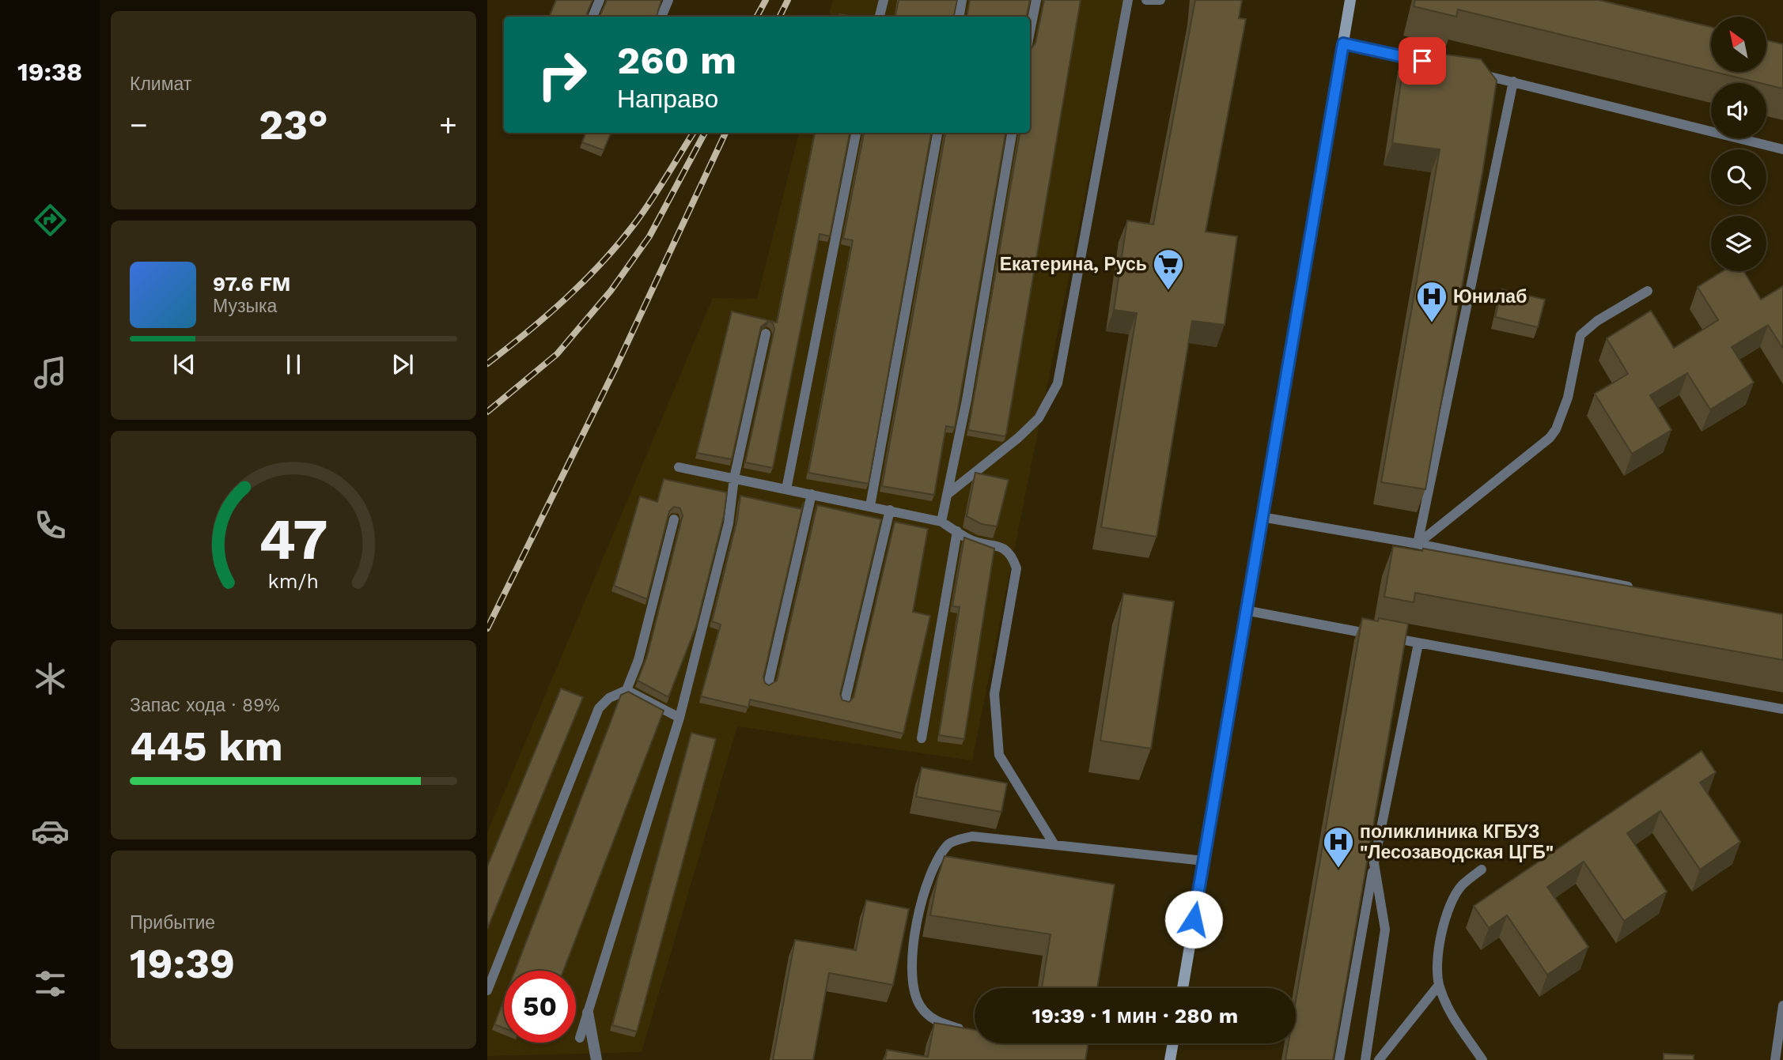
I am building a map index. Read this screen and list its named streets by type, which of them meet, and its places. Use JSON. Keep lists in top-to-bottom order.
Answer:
{
  "places": {
    "supermarket": ["Екатерина, Русь"],
    "hospital": ["Юнилаб", "поликлиника КГБУЗ \"Лесозаводская ЦГБ\""]
  },
  "north": "top left",
  "page": {
    "tabs": "19:38",
    "tile": [
      "Климат",
      ["Запас хода · 89%", "445 km"],
      ["Прибытие", "19:39"]
    ],
    "turn": ["260 m", "Направо"],
    "heat": ["−", "23°", "+"],
    "song": ["97.6 FM", "Музыка"],
    "limit": "50",
    "trip": "19:39 · 1 мин · 280 m",
    "gauge": ["47", "km/h"]
  }
}
